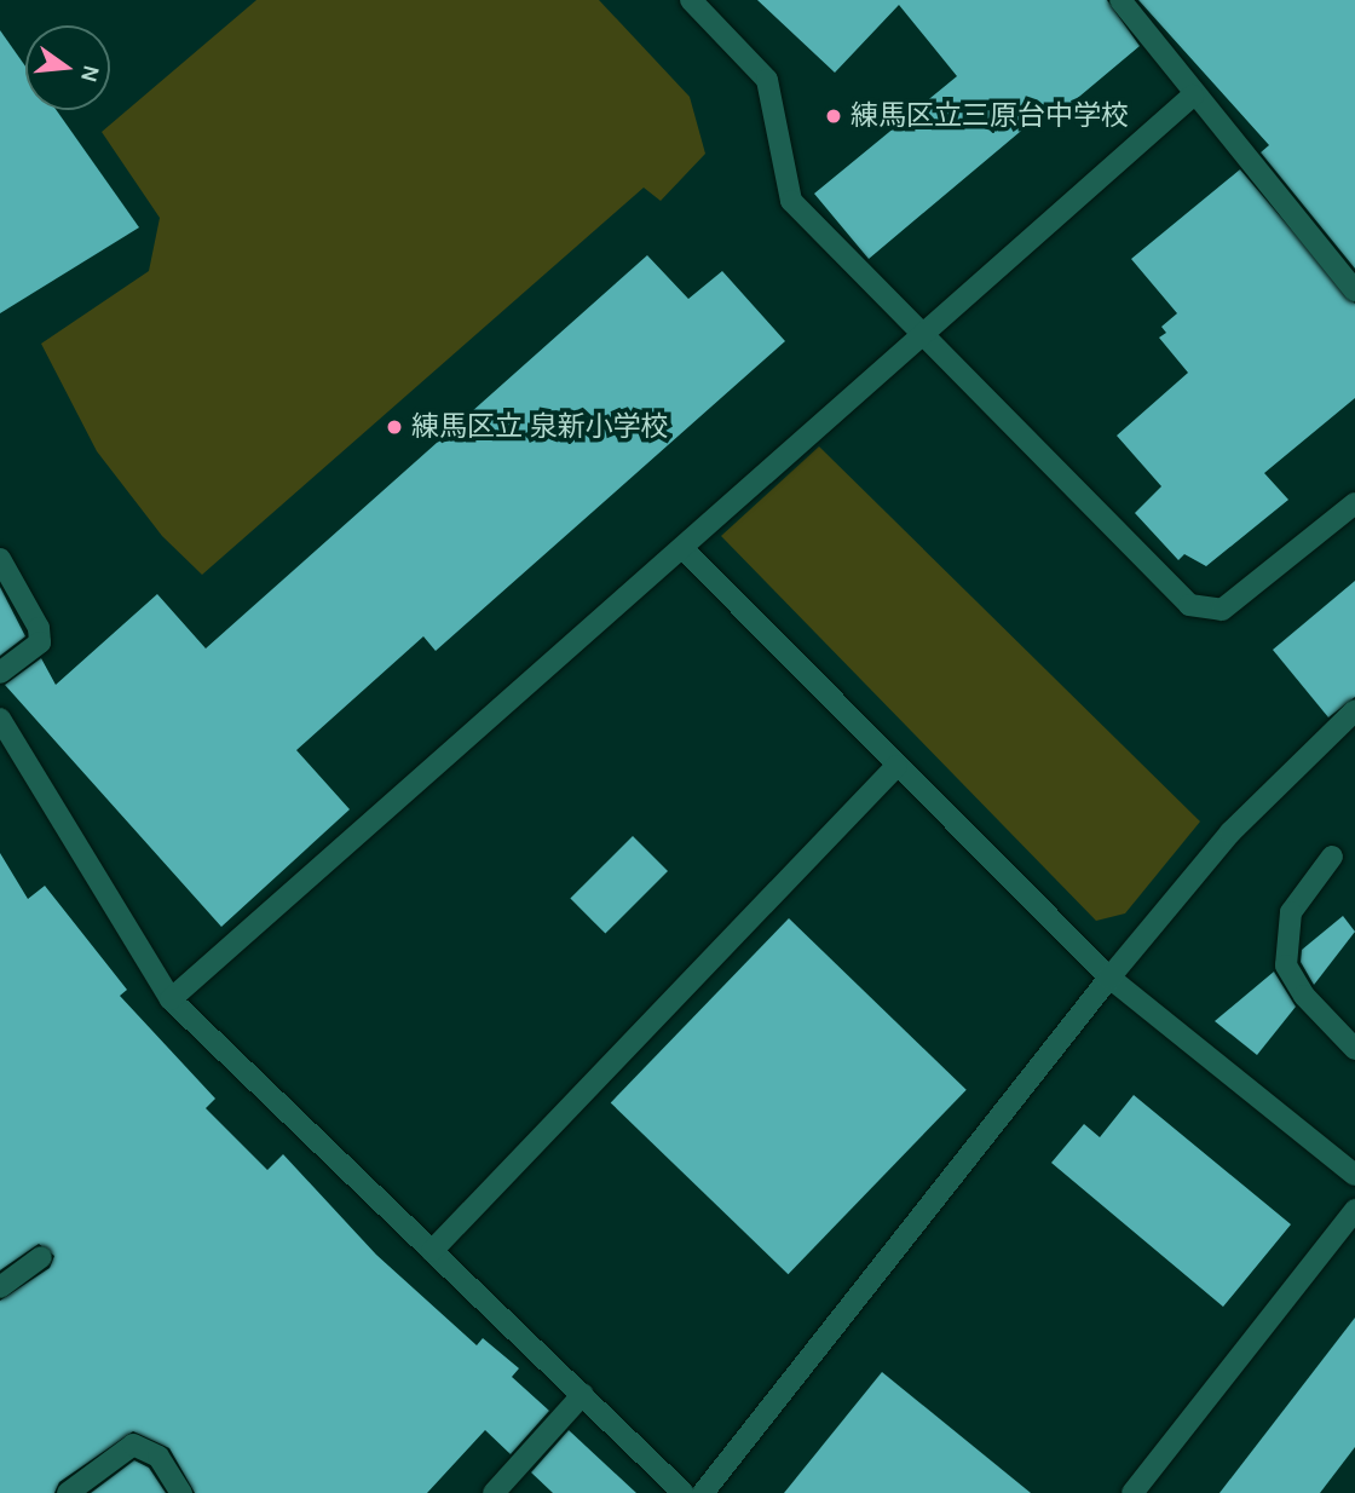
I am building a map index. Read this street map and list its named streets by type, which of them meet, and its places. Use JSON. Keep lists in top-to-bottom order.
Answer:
{
  "places": ["練馬区立三原台中学校", "練馬区立 泉新小学校"],
  "north": "right"
}
